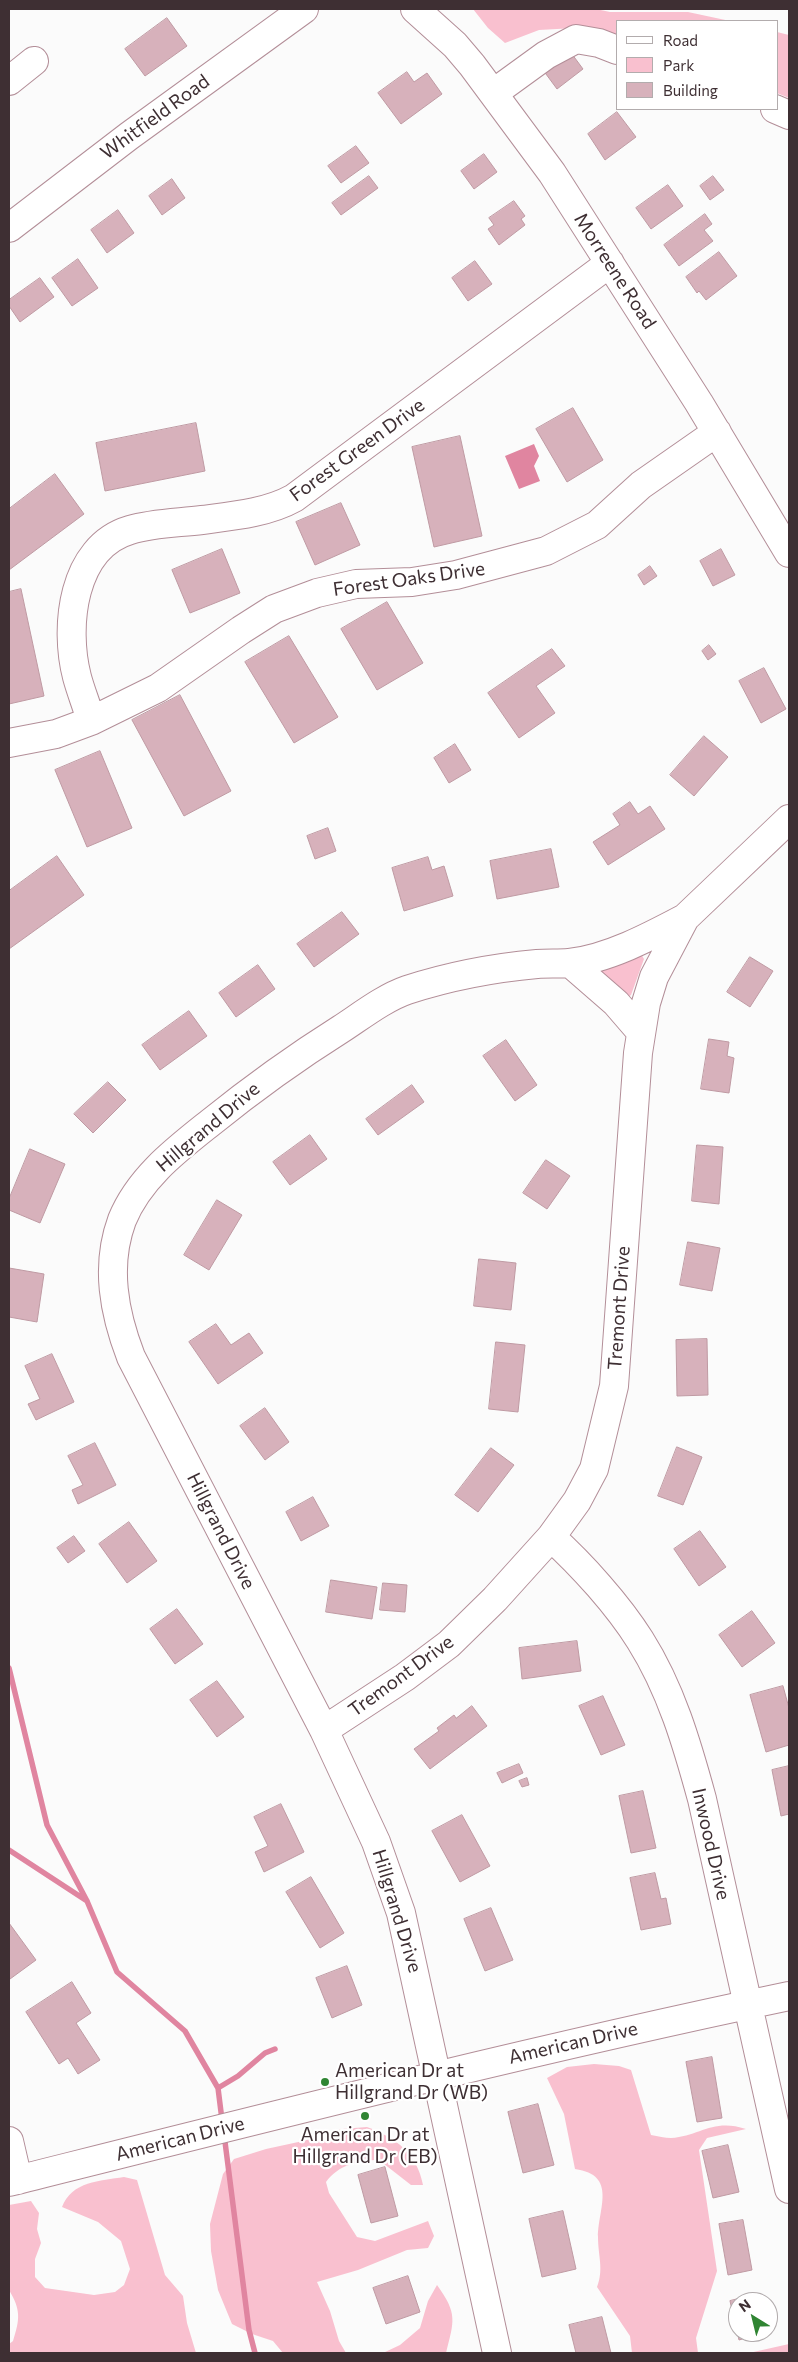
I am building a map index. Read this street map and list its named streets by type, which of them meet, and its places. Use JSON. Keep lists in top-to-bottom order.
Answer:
{
  "streets": {
    "street": [
      "Whitfield Road",
      "Morreene Road",
      "Forest Green Drive",
      "Forest Oaks Drive",
      "Hillgrand Drive",
      "Tremont Drive",
      "Inwood Drive",
      "American Drive"
    ]
  },
  "crossings": [
    ["Morreene Road", "Forest Green Drive"],
    ["Morreene Road", "Forest Oaks Drive"],
    ["Forest Green Drive", "Forest Oaks Drive"],
    ["Hillgrand Drive", "Tremont Drive"],
    ["Hillgrand Drive", "American Drive"],
    ["Tremont Drive", "Inwood Drive"],
    ["Inwood Drive", "American Drive"]
  ],
  "places": ["American Dr at Hillgrand Dr (WB)", "American Dr at Hillgrand Dr (EB)"],
  "legend": ["Road", "Park", "Building"],
  "north": "top left"
}
